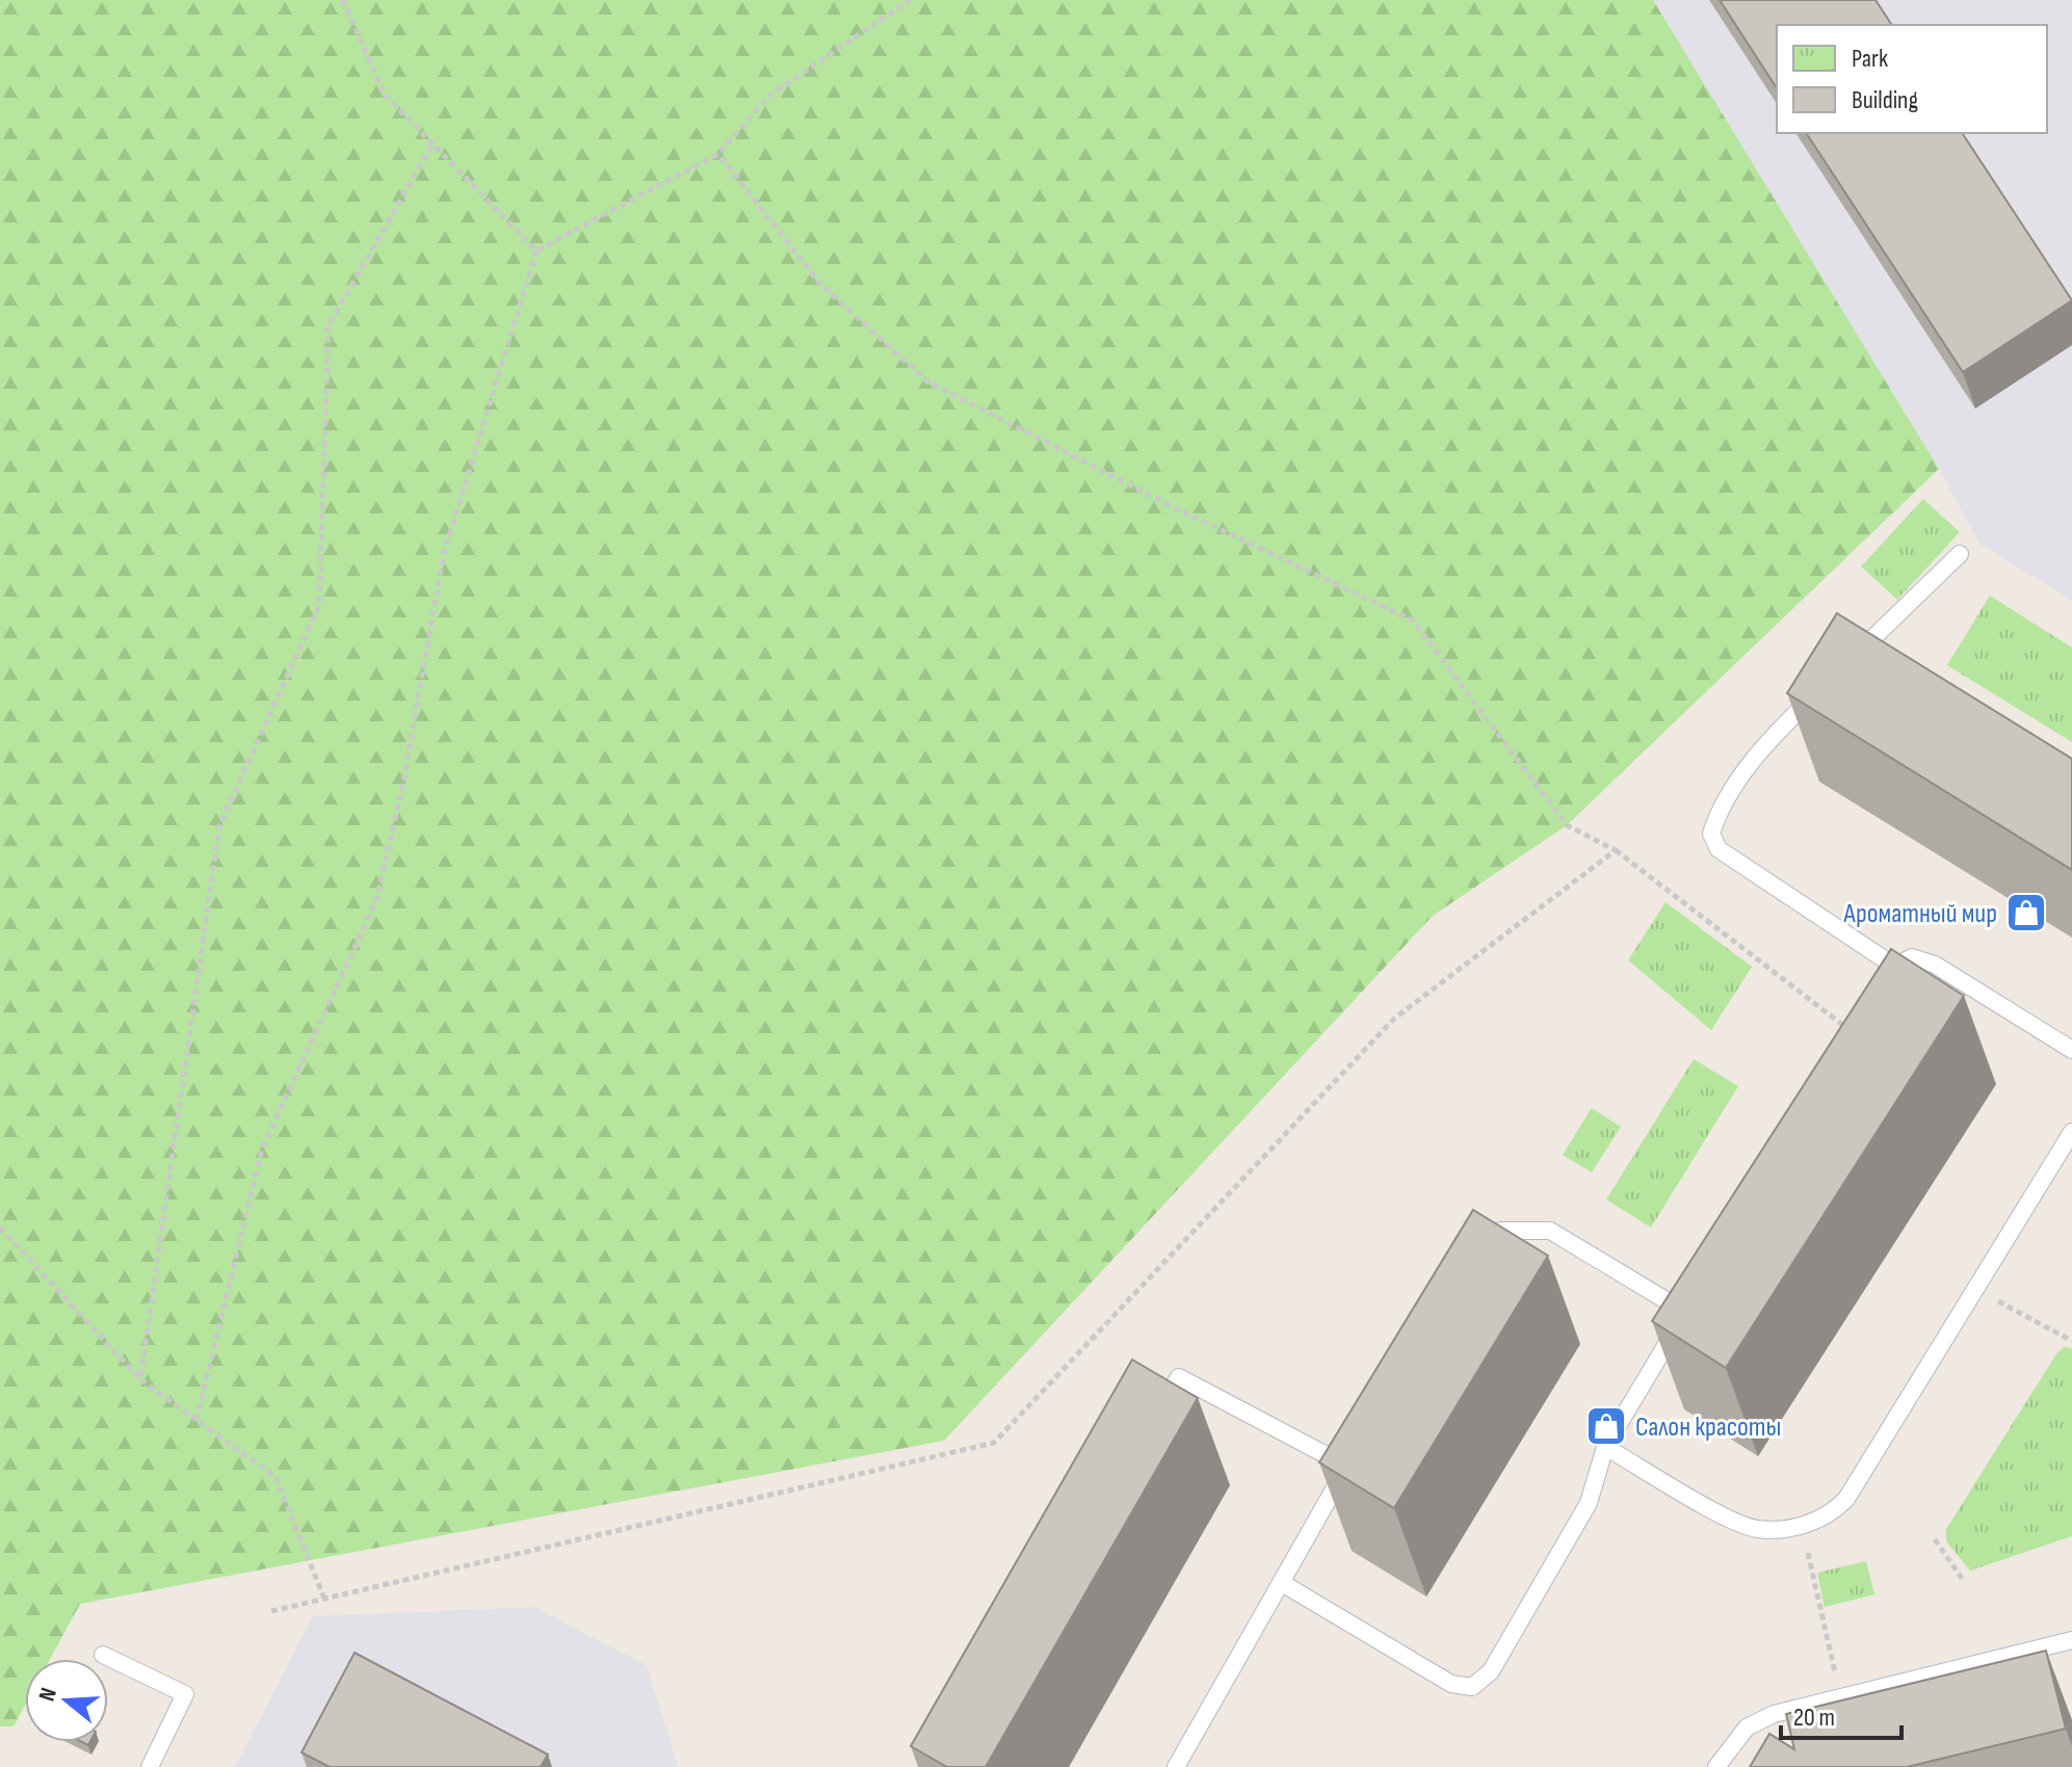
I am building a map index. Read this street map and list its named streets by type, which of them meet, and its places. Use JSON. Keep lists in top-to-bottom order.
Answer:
{
  "places": {
    "shop": ["Ароматный мир", "Салон красоты"]
  },
  "legend": ["Park", "Building"],
  "scale_bar": "20 m",
  "north": "left"
}
